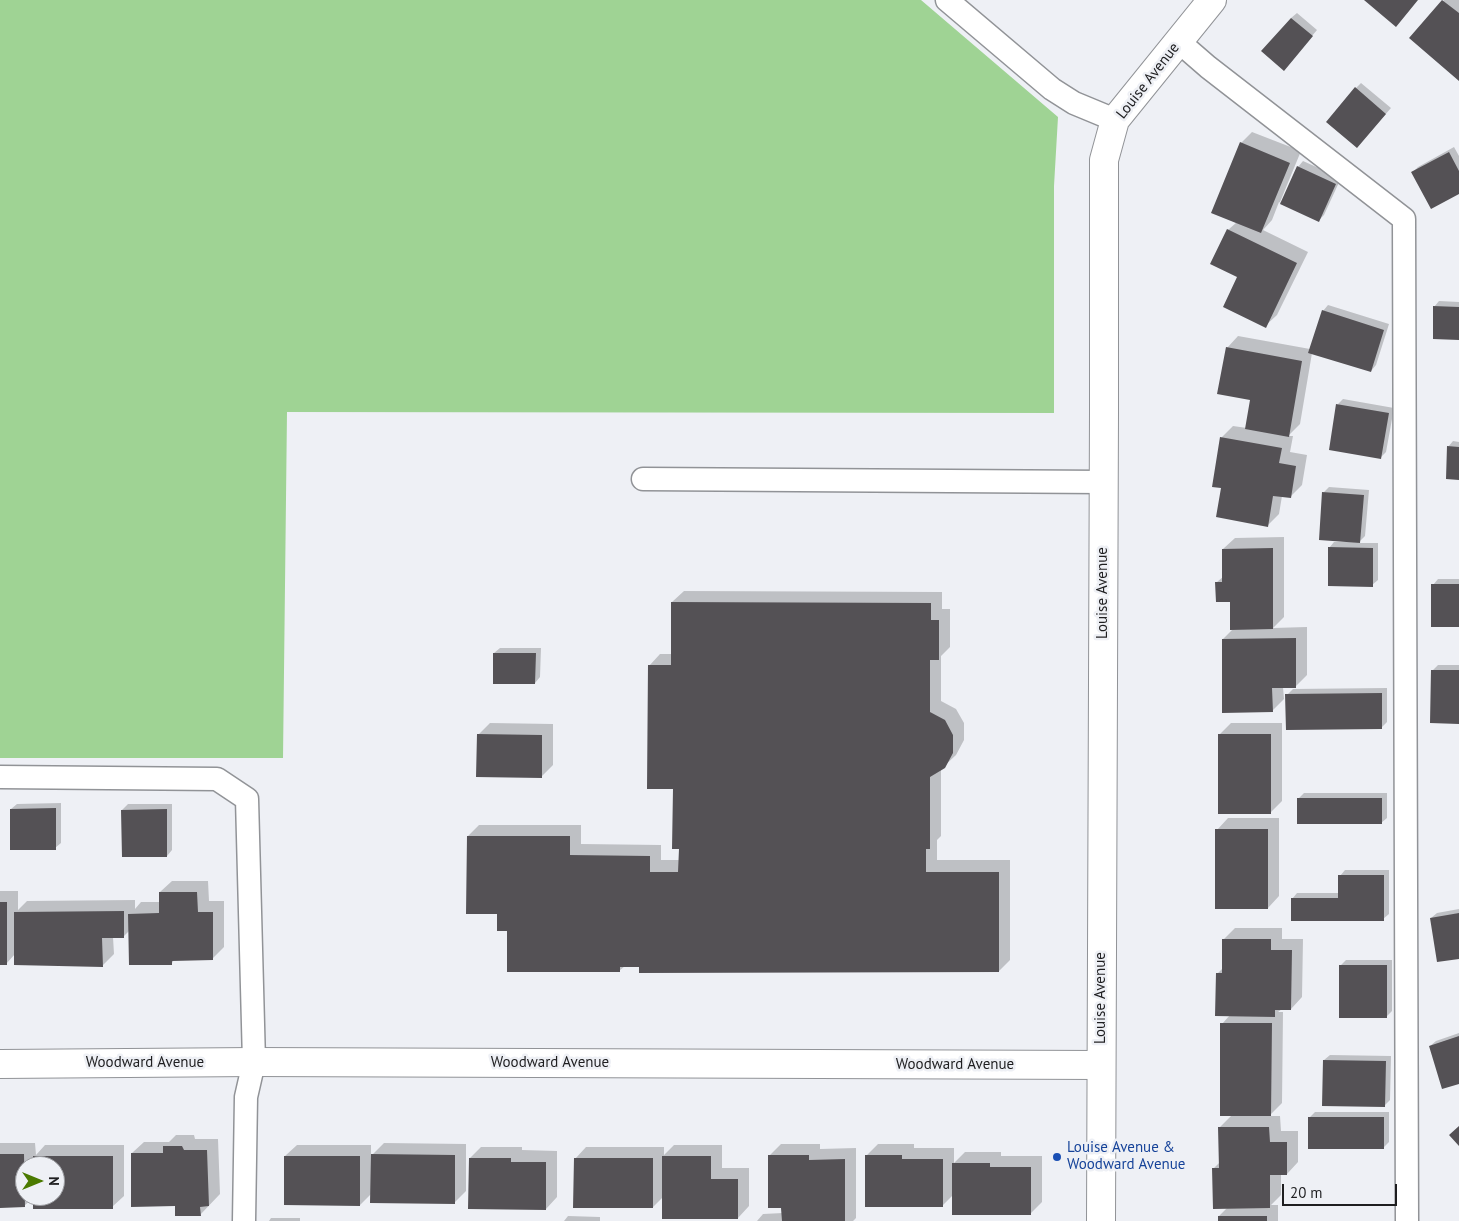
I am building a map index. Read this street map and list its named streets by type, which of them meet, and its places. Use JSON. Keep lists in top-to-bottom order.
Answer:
{
  "streets": {
    "street": ["Louise Avenue", "Woodward Avenue"]
  },
  "crossings": [
    ["Louise Avenue", "Woodward Avenue"]
  ],
  "places": ["Louise Avenue & Woodward Avenue"],
  "scale_bar": "20 m",
  "north": "right"
}
